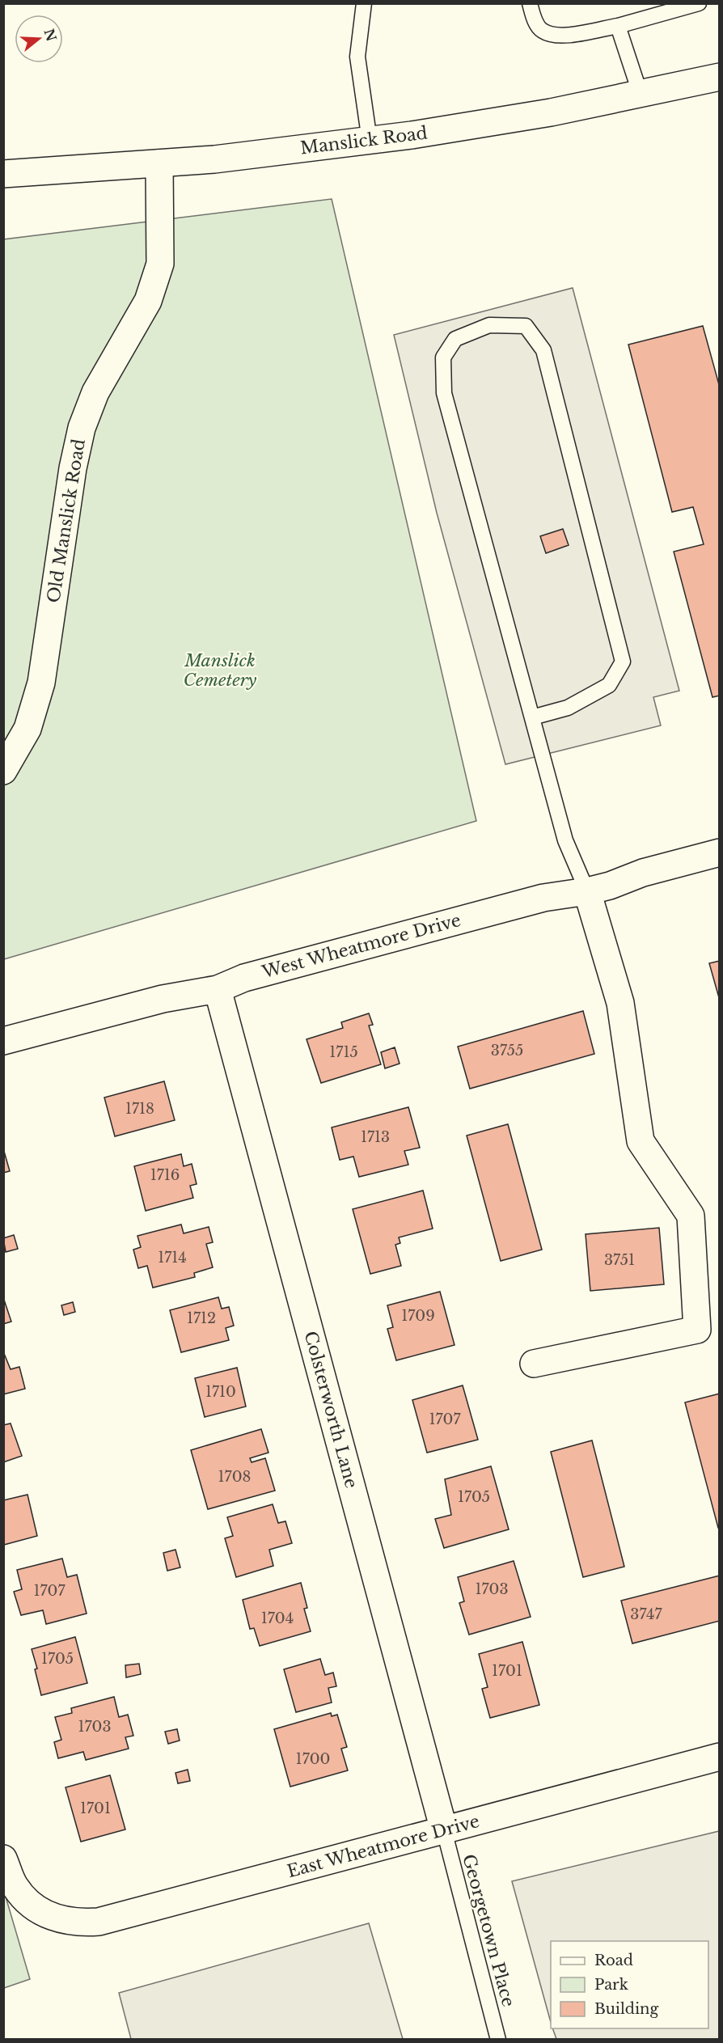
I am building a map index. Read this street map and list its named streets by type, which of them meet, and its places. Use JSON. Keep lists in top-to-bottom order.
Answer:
{
  "streets": {
    "street": [
      "Manslick Road",
      "Old Manslick Road",
      "West Wheatmore Drive",
      "Colsterworth Lane",
      "East Wheatmore Drive"
    ],
    "lane": ["Georgetown Place"]
  },
  "crossings": [
    ["Manslick Road", "Old Manslick Road"],
    ["West Wheatmore Drive", "Colsterworth Lane"],
    ["Colsterworth Lane", "East Wheatmore Drive"],
    ["Colsterworth Lane", "Georgetown Place"],
    ["East Wheatmore Drive", "Georgetown Place"]
  ],
  "parks": ["Manslick Cemetery"],
  "house_numbers": [
    "3755",
    "1715",
    "1718",
    "1713",
    "1716",
    "1714",
    "3751",
    "1709",
    "1712",
    "1710",
    "1707",
    "1708",
    "1705",
    "1703",
    "1707",
    "3747",
    "1704",
    "1705",
    "1701",
    "1703",
    "1700",
    "1701"
  ],
  "legend": ["Road", "Park", "Building"],
  "north": "right"
}
